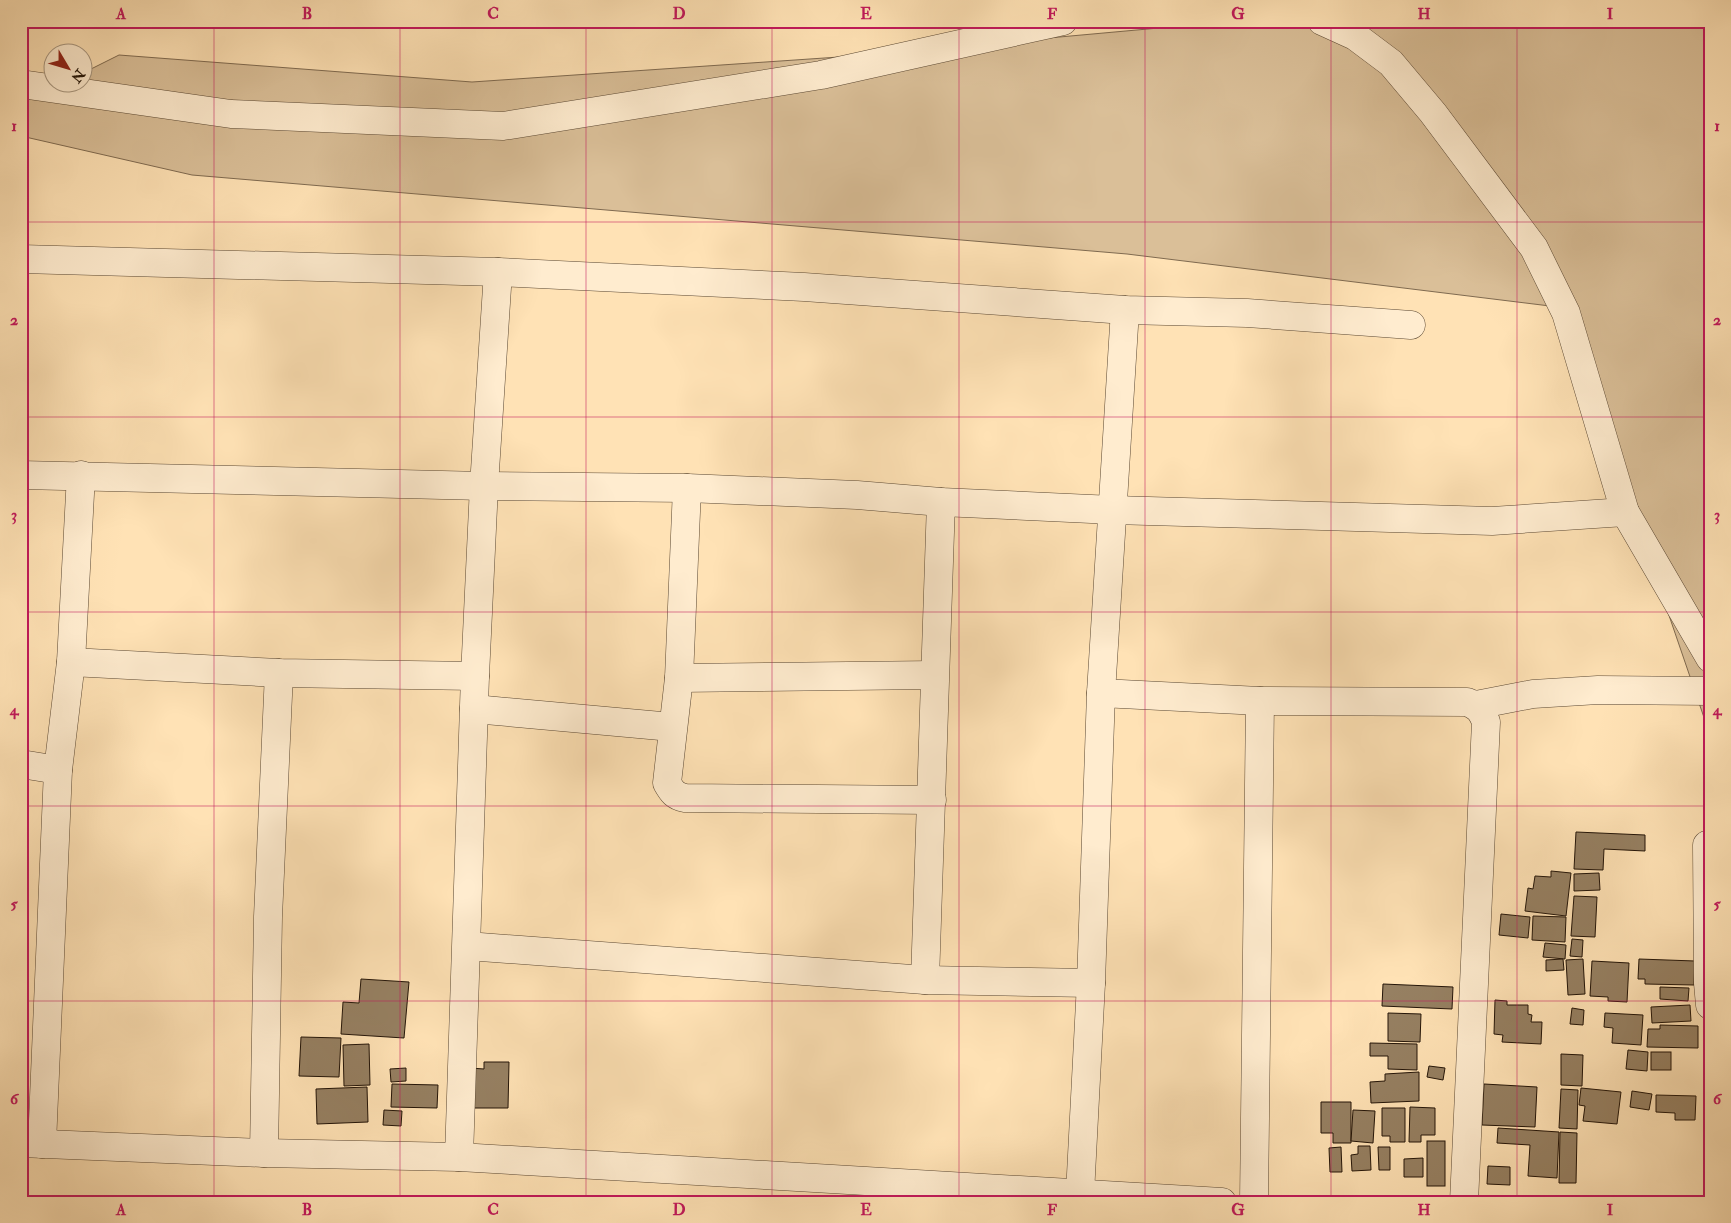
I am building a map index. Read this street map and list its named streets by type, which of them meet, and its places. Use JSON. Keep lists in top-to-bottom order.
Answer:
{
  "north": "bottom right",
  "grid": {
    "columns": [
      "A",
      "B",
      "C",
      "D",
      "E",
      "F",
      "G",
      "H",
      "I"
    ],
    "rows": [
      "1",
      "2",
      "3",
      "4",
      "5",
      "6"
    ]
  }
}
